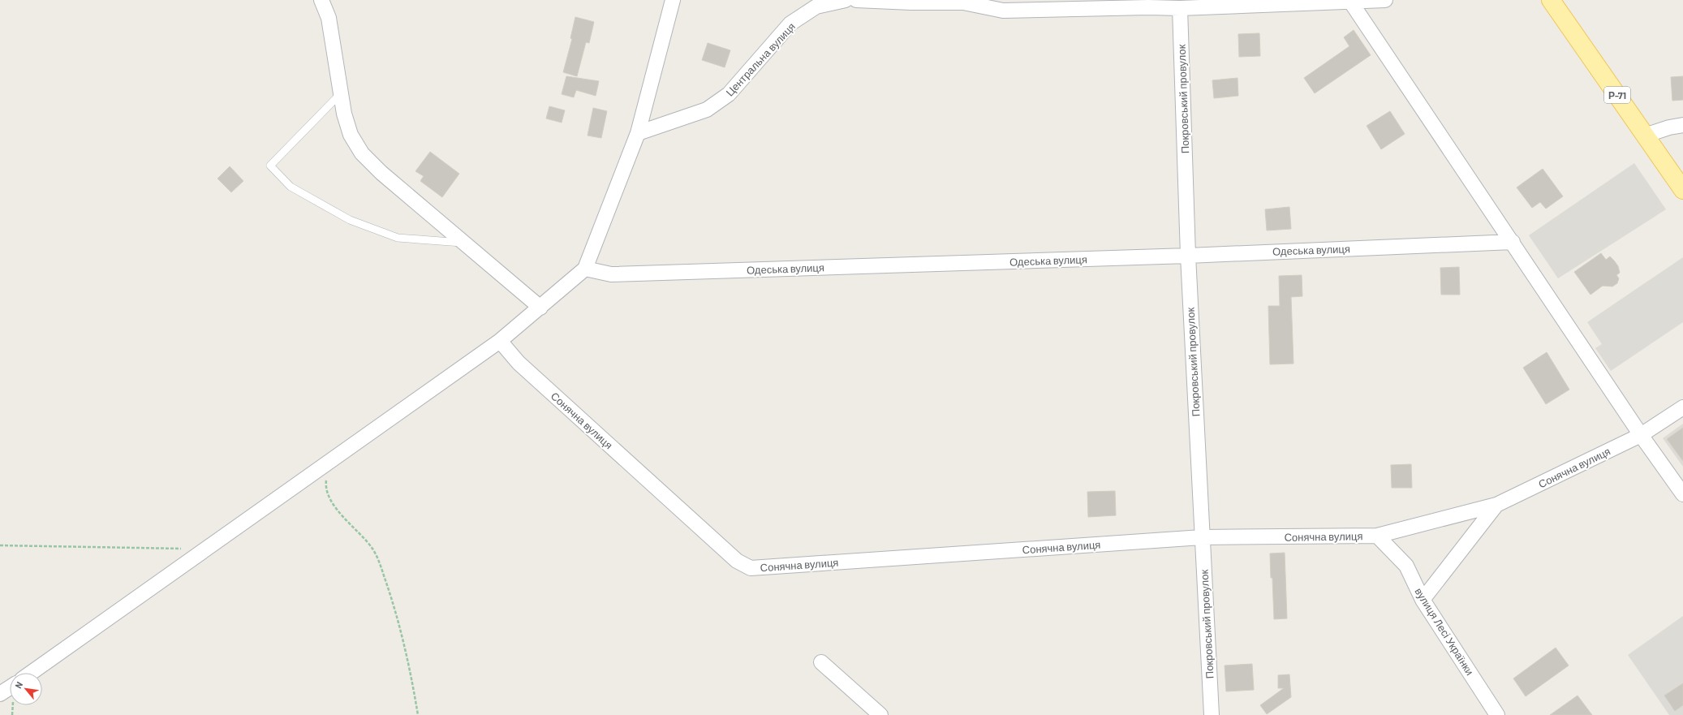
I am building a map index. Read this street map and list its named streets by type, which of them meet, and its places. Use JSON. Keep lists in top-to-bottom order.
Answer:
{
  "streets": {
    "main road": ["Р-71"],
    "street": [
      "Центральна вулиця",
      "Покровський провулок",
      "Одеська вулиця",
      "Сонячна вулиця",
      "вулиця Лесі Українки"
    ]
  },
  "crossings": [
    ["Покровський провулок", "Одеська вулиця"],
    ["Покровський провулок", "Сонячна вулиця"],
    ["Сонячна вулиця", "вулиця Лесі Українки"]
  ],
  "north": "top left"
}
